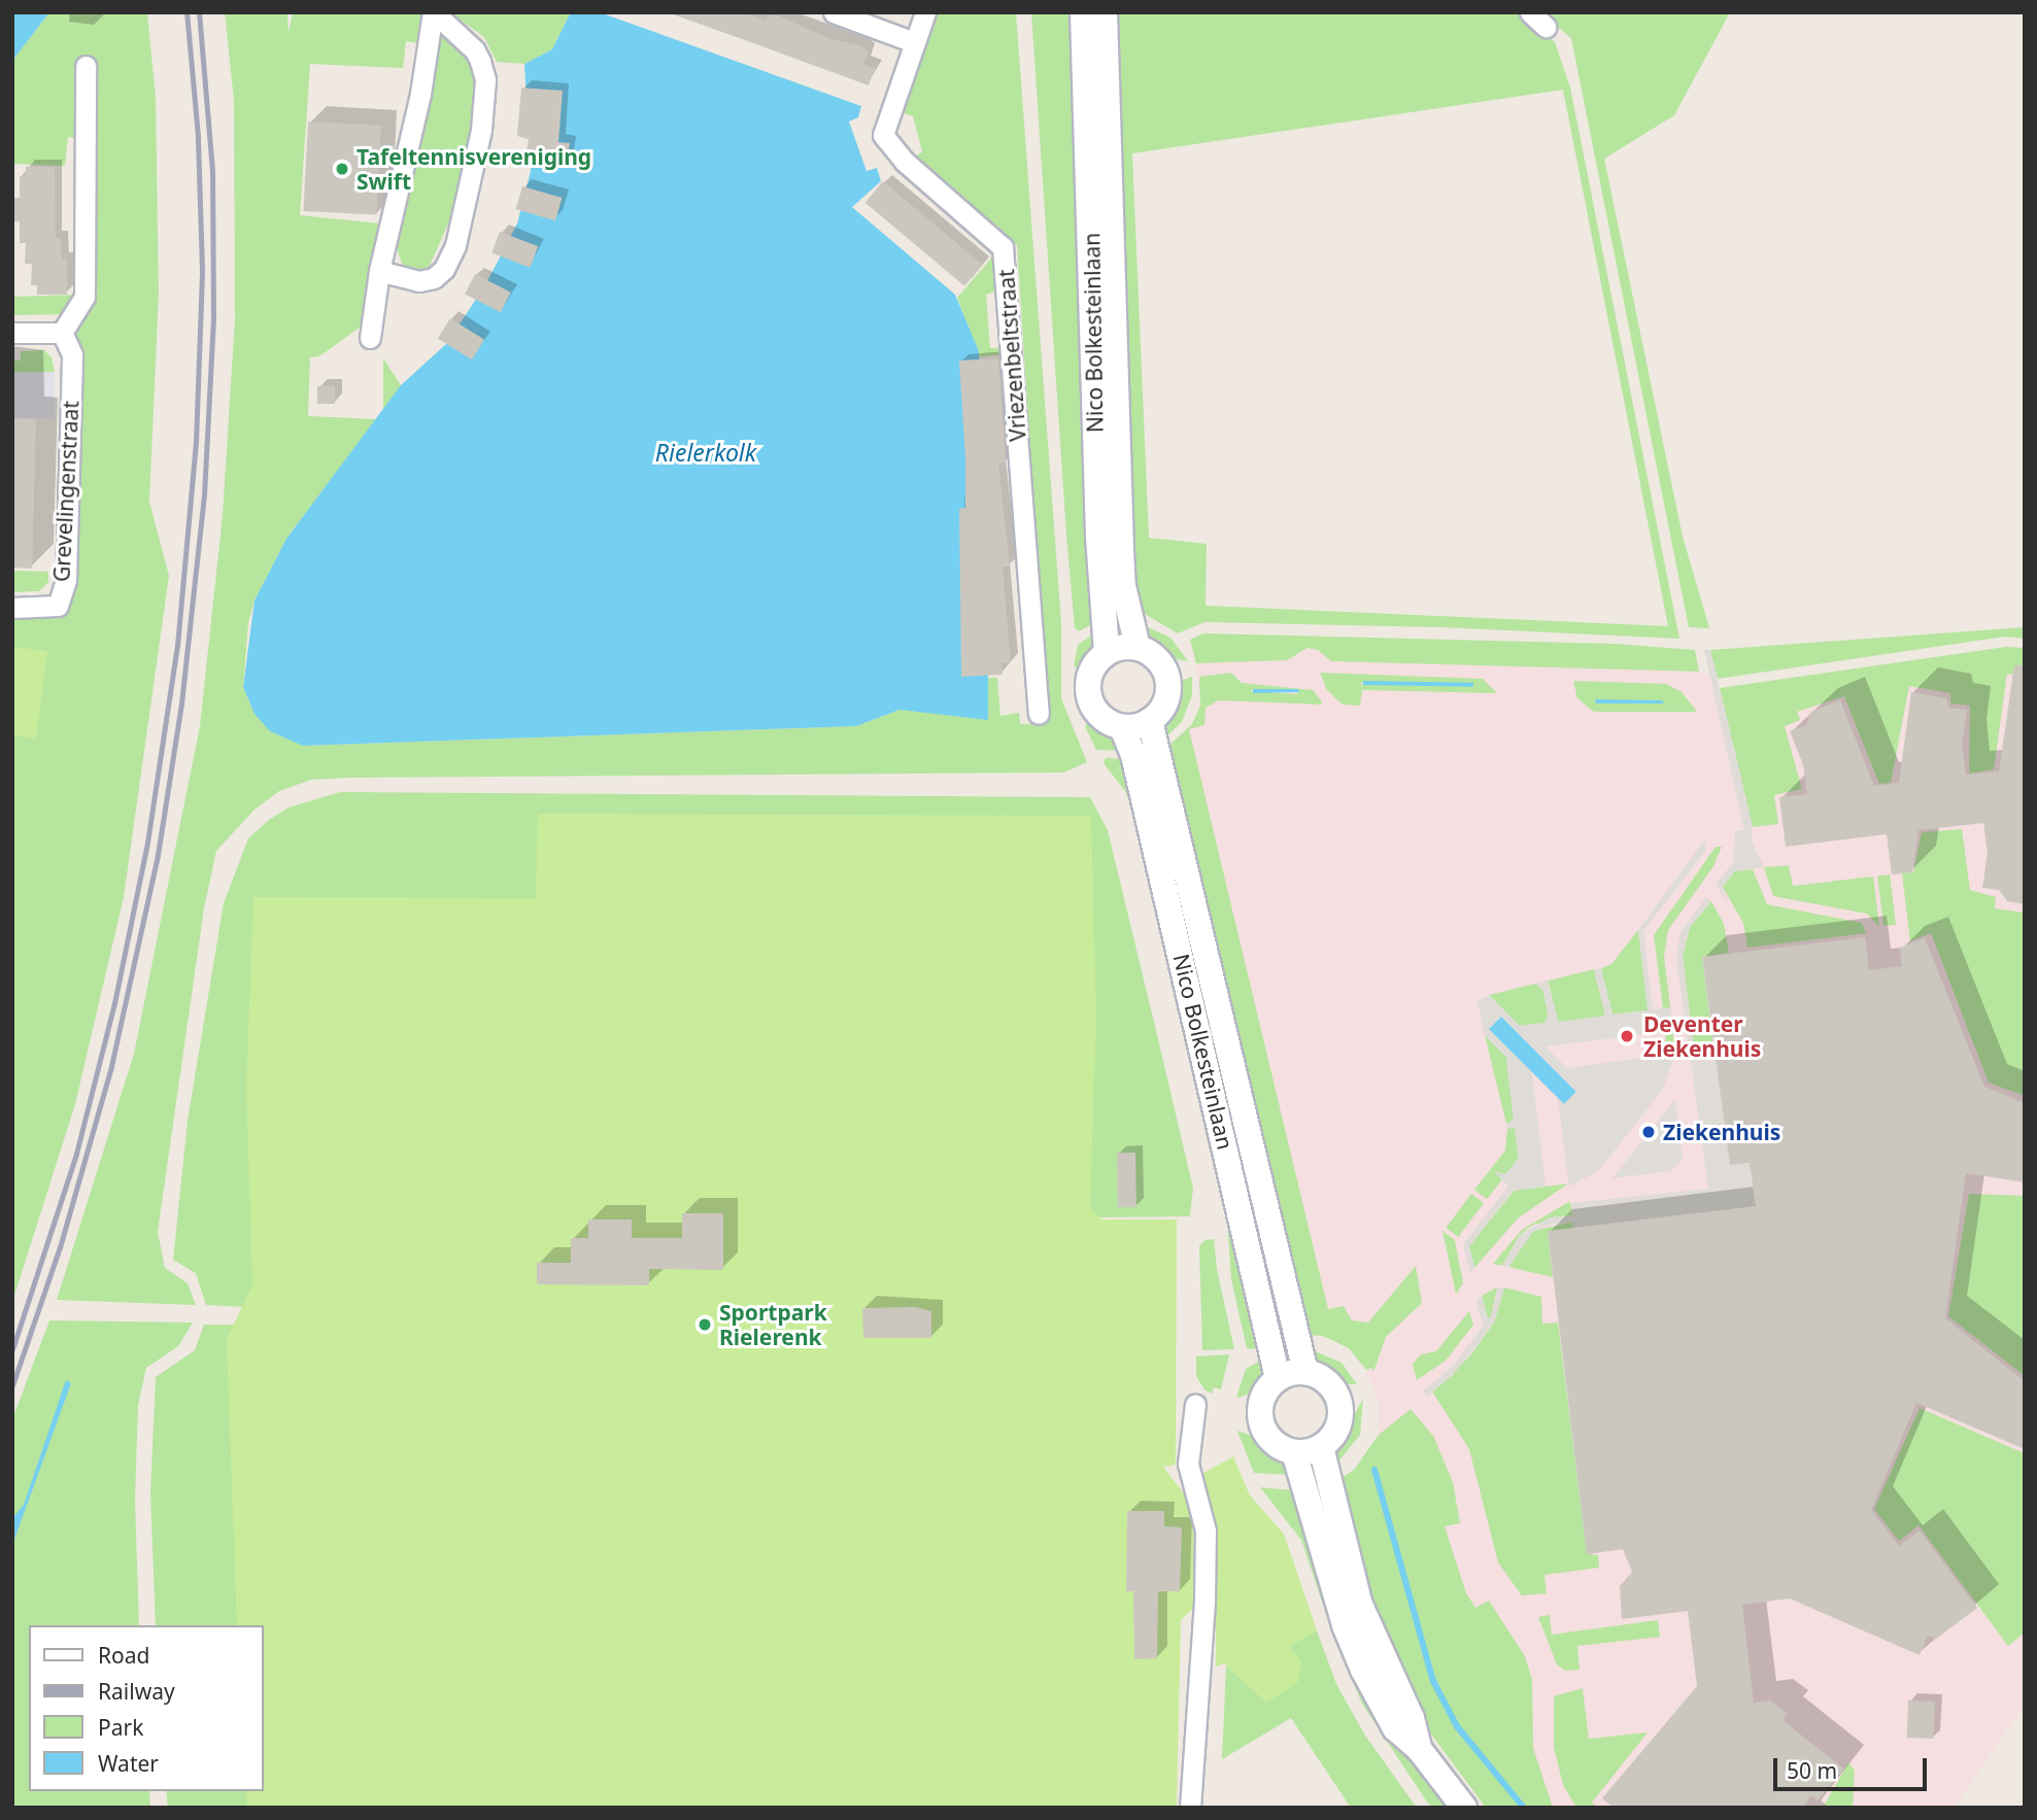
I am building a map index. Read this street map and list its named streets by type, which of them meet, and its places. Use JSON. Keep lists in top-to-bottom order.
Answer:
{
  "streets": {
    "street": ["Nico Bolkesteinlaan", "Vriezenbeltstraat", "Grevelingenstraat"]
  },
  "water": ["Rielerkolk"],
  "places": [
    "Tafeltennisvereniging Swift",
    "Deventer Ziekenhuis",
    "Ziekenhuis",
    "Sportpark Rielerenk"
  ],
  "legend": [
    "Road",
    "Railway",
    "Park",
    "Water"
  ],
  "scale_bar": "50 m"
}
